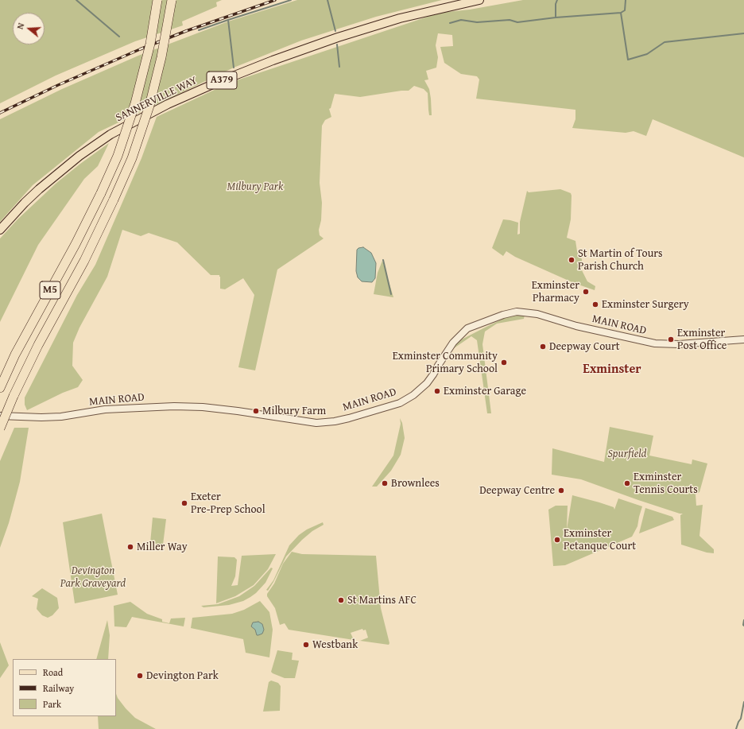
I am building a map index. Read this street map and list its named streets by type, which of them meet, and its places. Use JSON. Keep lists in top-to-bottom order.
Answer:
{
  "streets": {
    "highway": ["M5"],
    "main road": ["A379", "SANNERVILLE WAY"],
    "street": ["MAIN ROAD"]
  },
  "districts": ["Exminster"],
  "parks": ["Milbury Park", "Spurfield", "Devington Park Graveyard"],
  "places": [
    "St Martin of Tours Parish Church",
    "Exminster Pharmacy",
    "Exminster Surgery",
    "Exminster Post Office",
    "Deepway Court",
    "Exminster Community Primary School",
    "Exminster Garage",
    "Milbury Farm",
    "Brownlees",
    "Exminster Tennis Courts",
    "Deepway Centre",
    "Exeter Pre-Prep School",
    "Exminster Petanque Court",
    "Miller Way",
    "St Martins AFC",
    "Westbank",
    "Devington Park"
  ],
  "legend": ["Road", "Railway", "Park"],
  "north": "left"
}
